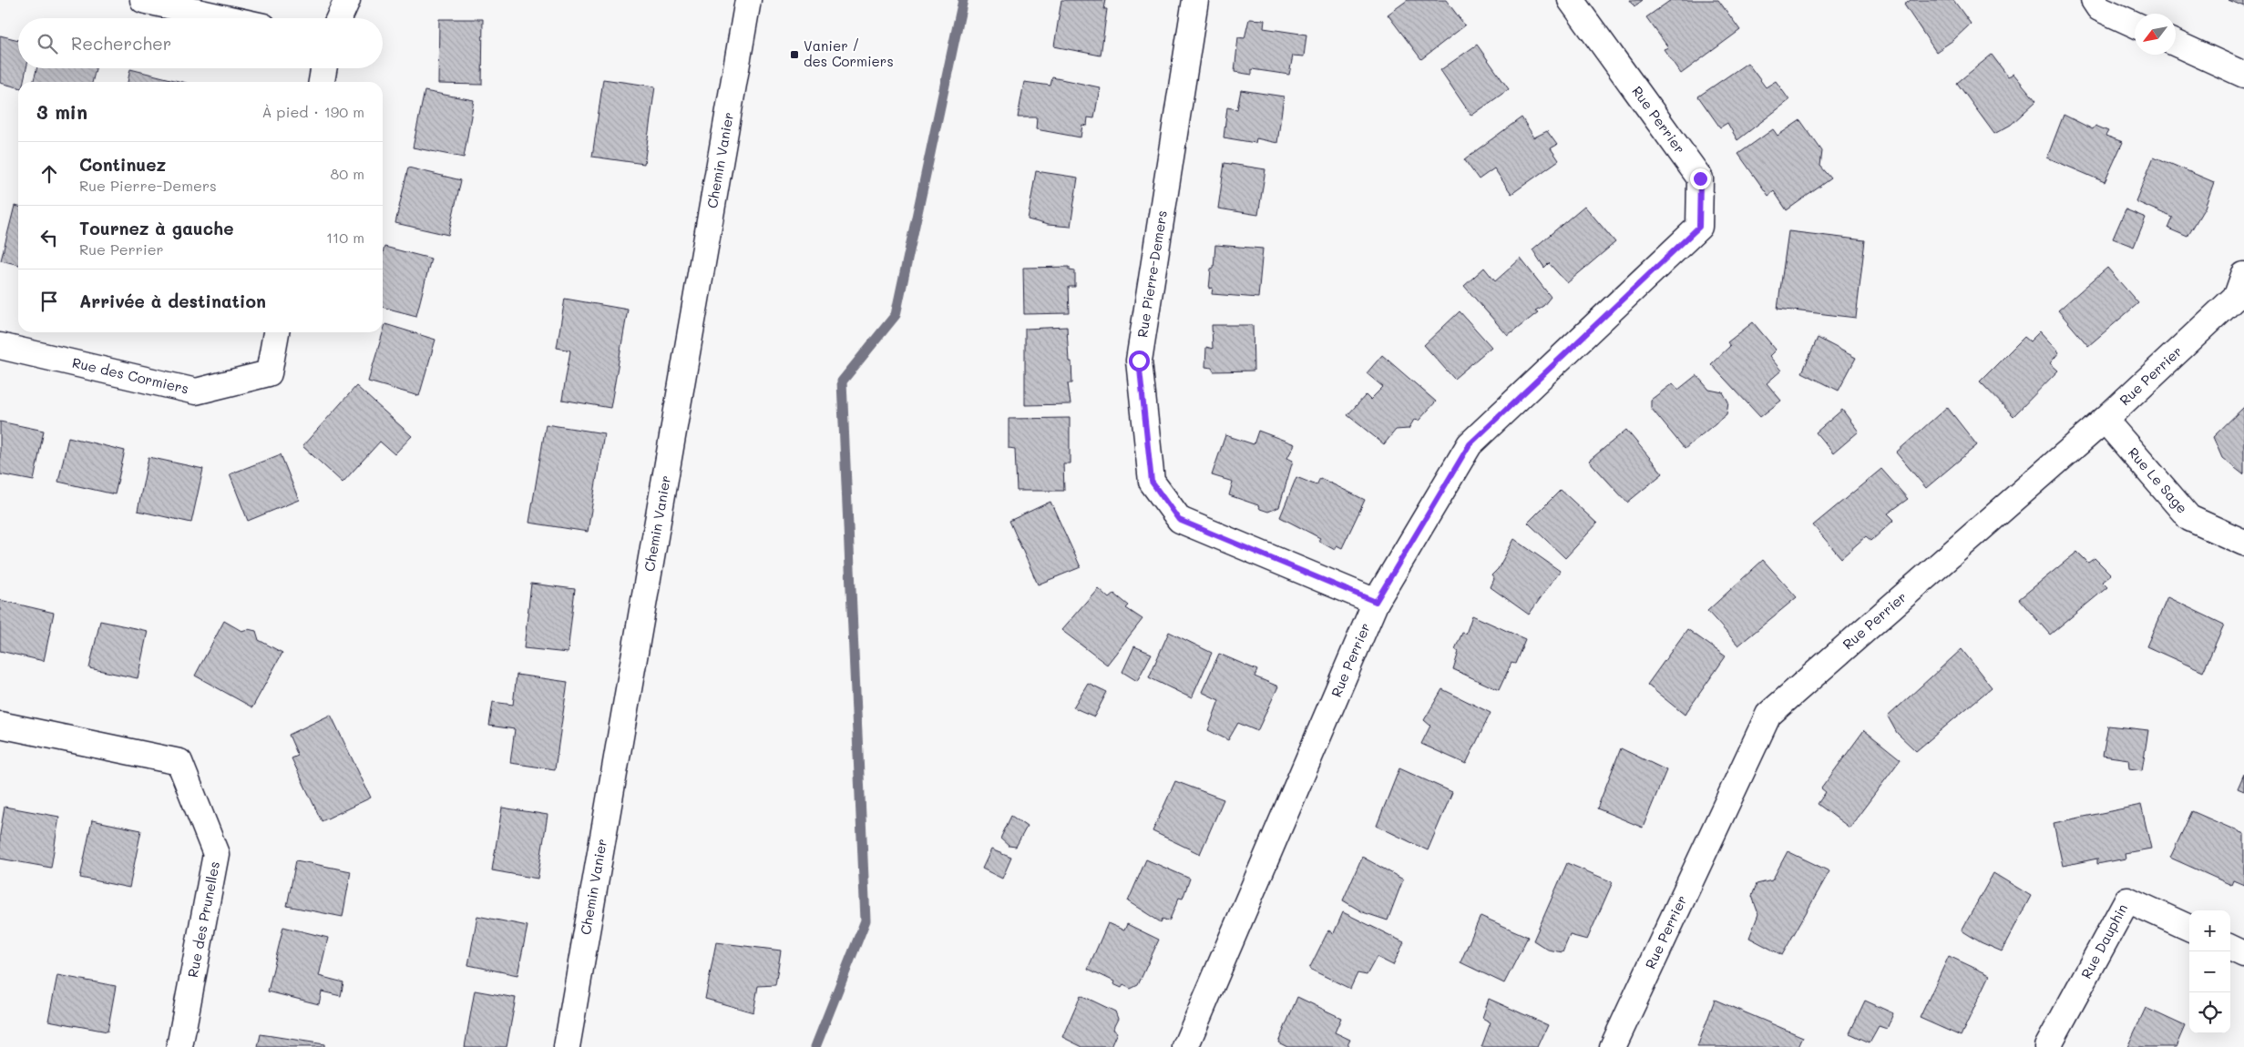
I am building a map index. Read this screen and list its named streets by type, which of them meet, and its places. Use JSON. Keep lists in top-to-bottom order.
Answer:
{
  "streets": {
    "street": [
      "Rue Perrier",
      "Chemin Vanier",
      "Rue Pierre-Demers",
      "Rue des Cormiers",
      "Rue Le Sage",
      "Rue des Prunelles",
      "Rue Dauphin"
    ]
  },
  "crossings": [
    ["Rue Perrier", "Rue Pierre-Demers"],
    ["Rue Perrier", "Rue Le Sage"]
  ],
  "places": {
    "transit": ["Vanier / des Cormiers"]
  },
  "north": "bottom left",
  "page": {
    "search": "Rechercher",
    "heading": ["3 min", "À pied · 190 m"],
    "list": [
      ["Continuez", "Rue Pierre-Demers", "80 m"],
      ["Tournez à gauche", "Rue Perrier", "110 m"],
      "Arrivée à destination"
    ],
    "map_buttons": ["+", "−"]
  }
}
